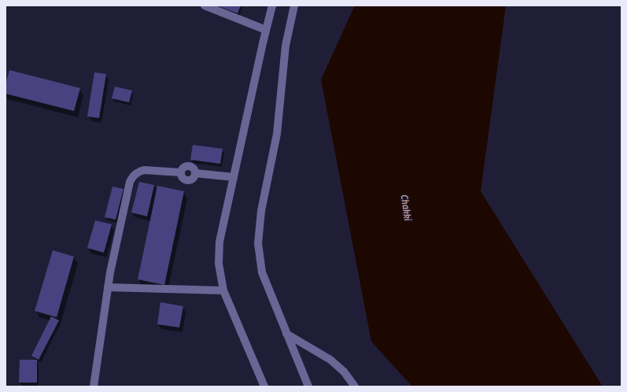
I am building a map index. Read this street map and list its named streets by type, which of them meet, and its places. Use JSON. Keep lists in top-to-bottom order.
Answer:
{
  "water": ["Chakki"]
}
